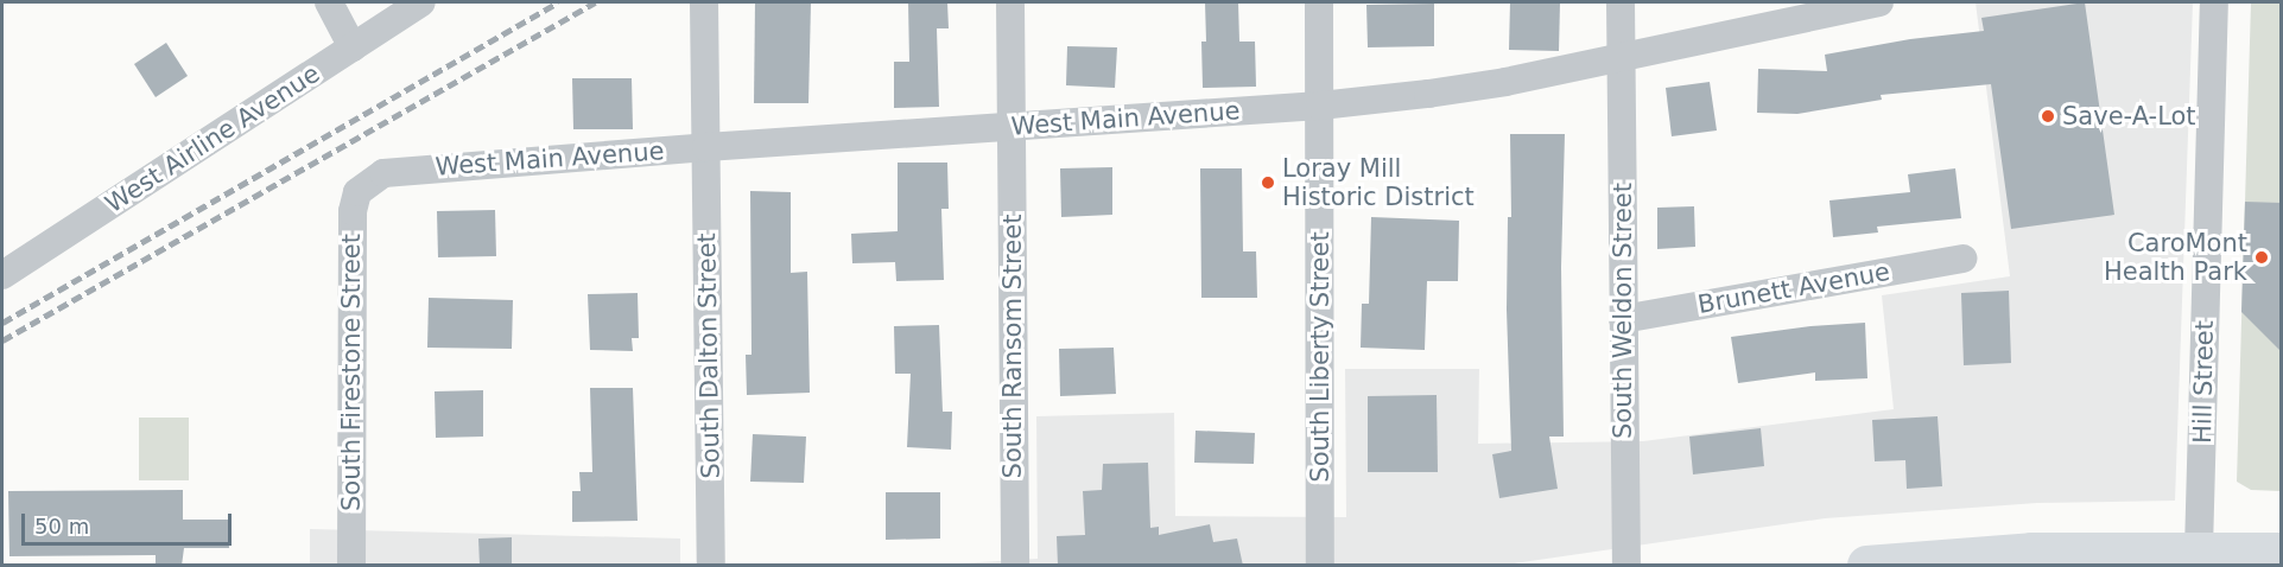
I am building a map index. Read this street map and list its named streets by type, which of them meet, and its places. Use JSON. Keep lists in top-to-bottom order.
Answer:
{
  "streets": {
    "street": [
      "West Main Avenue",
      "West Airline Avenue",
      "Brunett Avenue",
      "South Weldon Street",
      "South Ransom Street",
      "South Dalton Street",
      "South Liberty Street",
      "South Firestone Street",
      "Hill Street"
    ]
  },
  "crossings": [
    ["West Main Avenue", "South Weldon Street"],
    ["West Main Avenue", "South Ransom Street"],
    ["West Main Avenue", "South Dalton Street"],
    ["West Main Avenue", "South Liberty Street"],
    ["West Main Avenue", "South Firestone Street"],
    ["Brunett Avenue", "South Weldon Street"]
  ],
  "places": ["Save-A-Lot", "Loray Mill Historic District", "CaroMont Health Park"],
  "scale_bar": "50 m"
}
